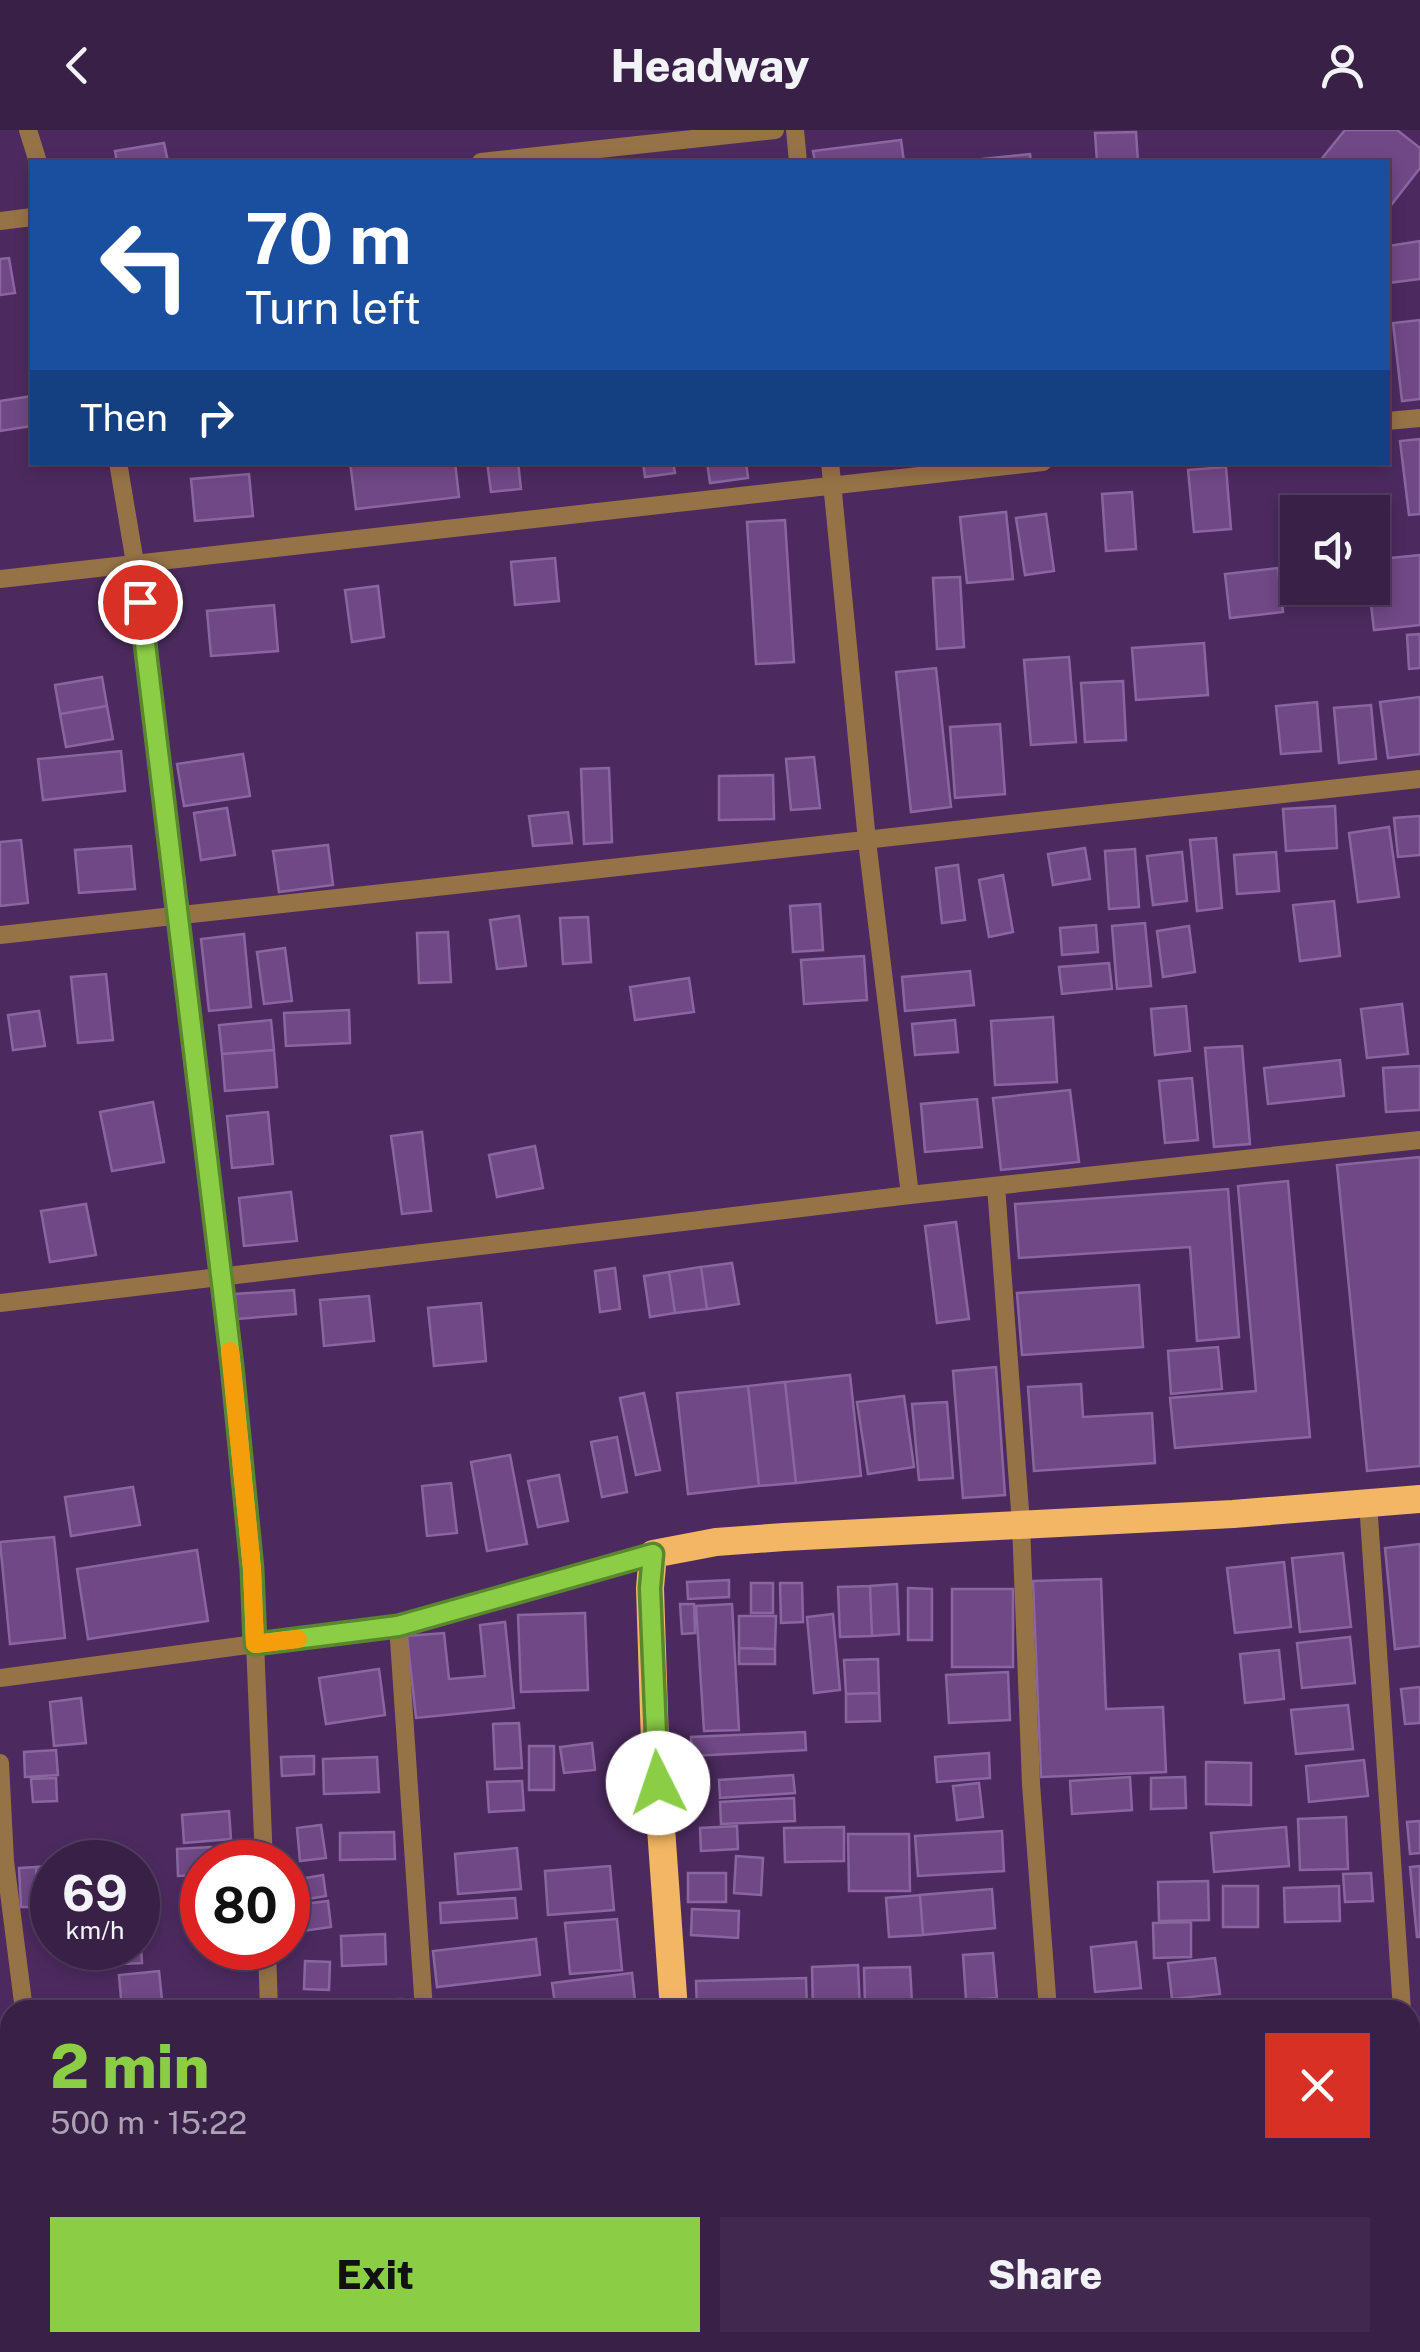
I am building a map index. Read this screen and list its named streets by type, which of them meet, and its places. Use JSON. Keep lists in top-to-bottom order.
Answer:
{
  "page": {
    "header": "Headway",
    "turn": ["70 m", "Turn left"],
    "then": "Then",
    "speed": "69 km/h",
    "limit": "80",
    "heading": ["2 min", "500 m · 15:22"],
    "buttons": ["Exit", "Share"]
  }
}
